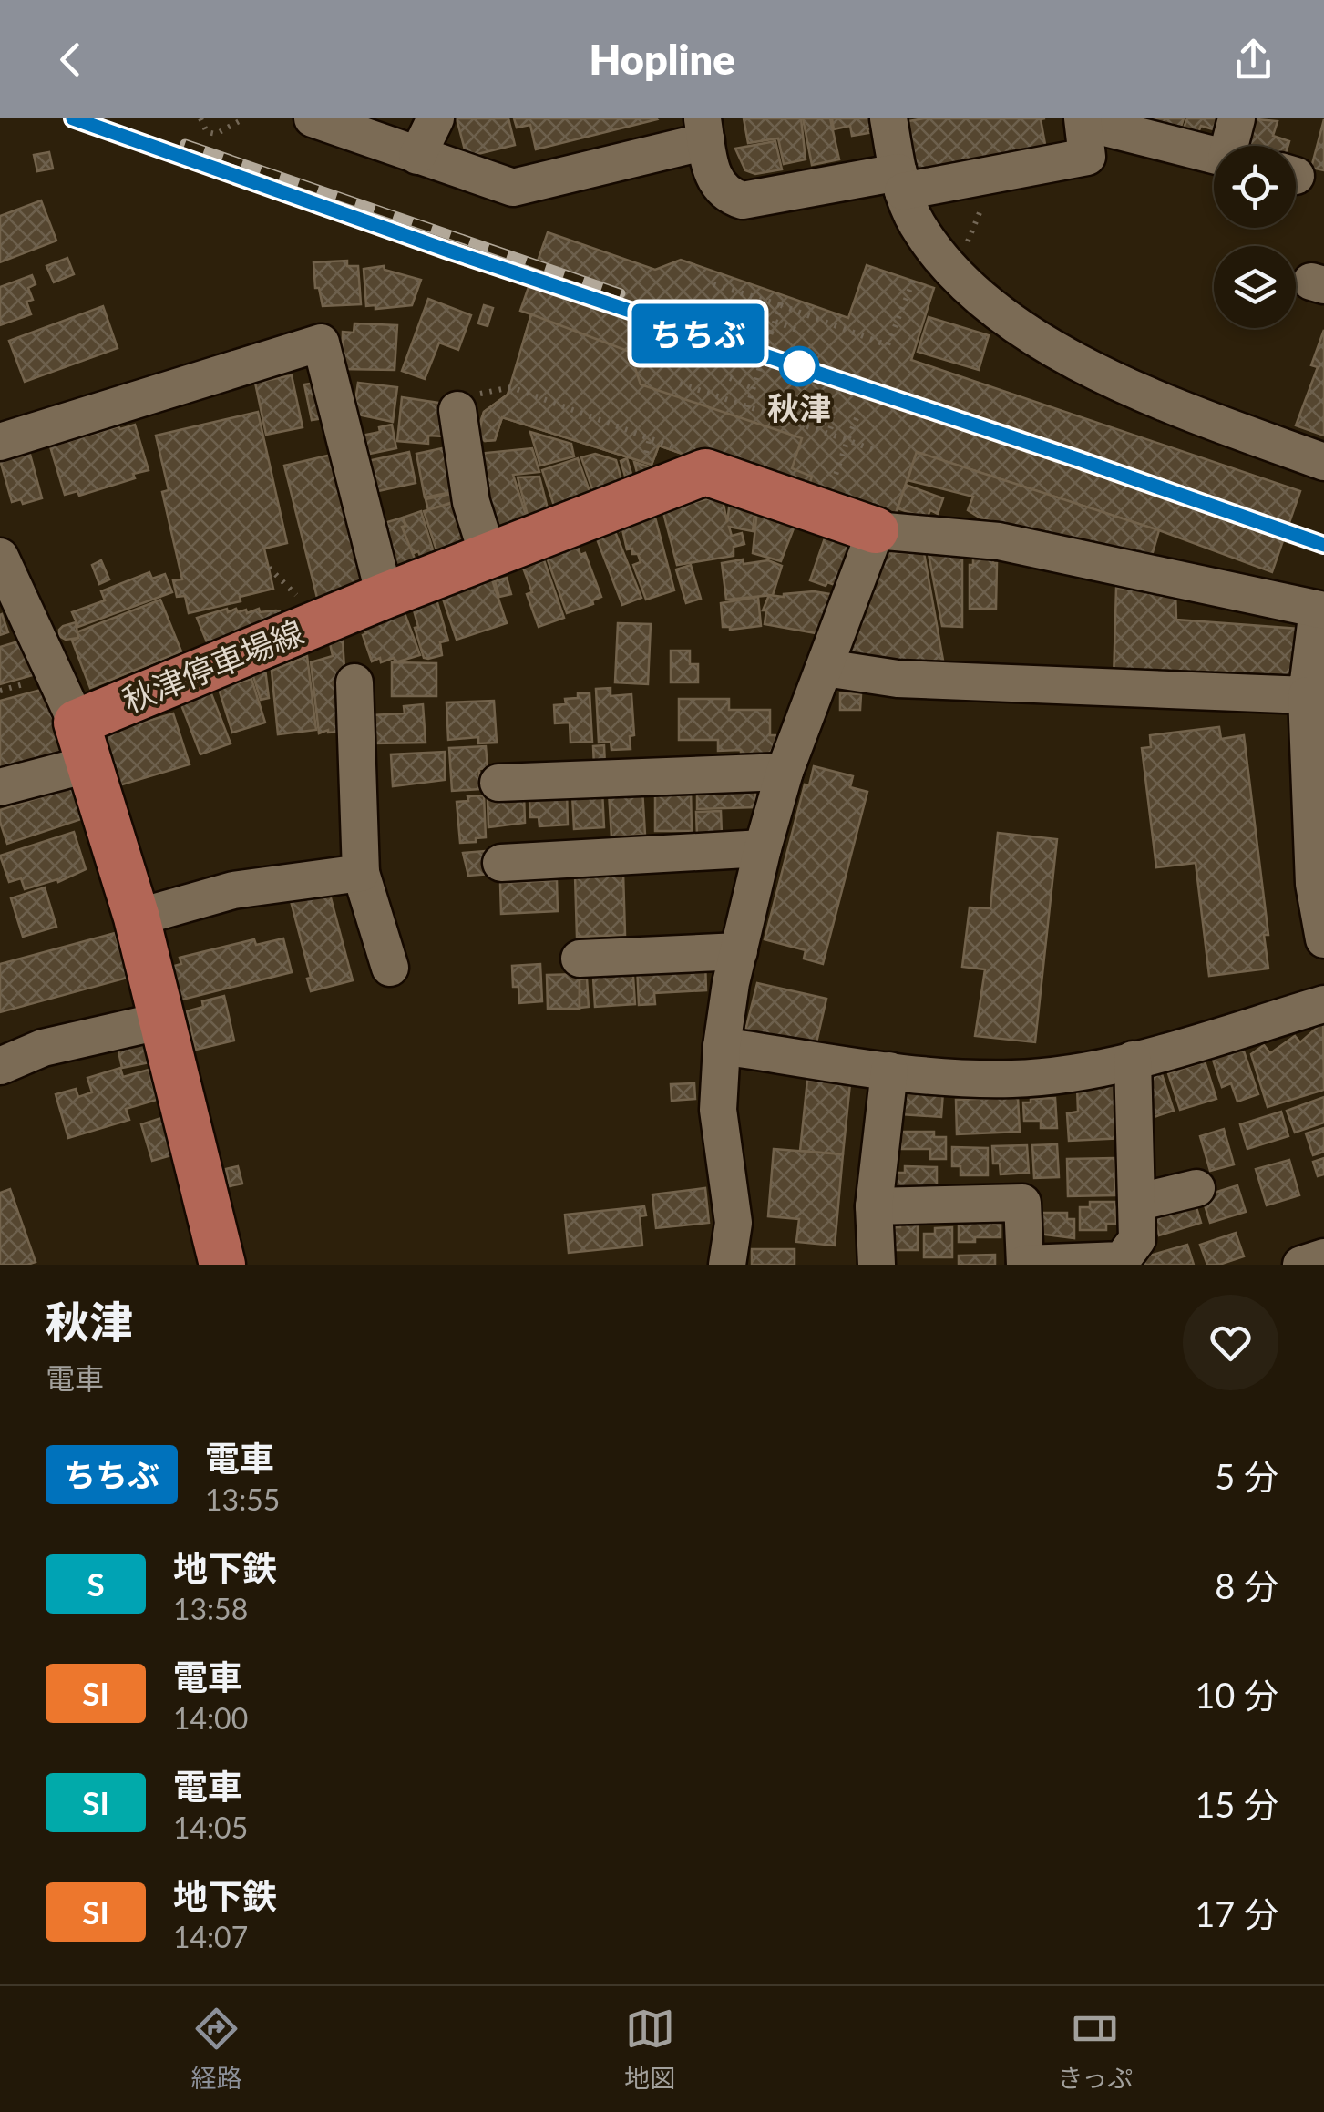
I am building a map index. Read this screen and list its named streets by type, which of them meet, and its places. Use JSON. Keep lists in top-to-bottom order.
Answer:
{
  "streets": {
    "main road": ["秋津停車場線"]
  },
  "places": ["秋津"],
  "page": {
    "header": "Hopline",
    "on_map": "ちちぶ",
    "heading": ["秋津", "電車"],
    "list": [
      {
        "mark": "ちちぶ",
        "name": "電車",
        "note": "13:55",
        "value": "5 分"
      },
      {
        "mark": "S",
        "name": "地下鉄",
        "note": "13:58",
        "value": "8 分"
      },
      {
        "mark": "SI",
        "name": "電車",
        "note": "14:00",
        "value": "10 分"
      },
      {
        "mark": "SI",
        "name": "電車",
        "note": "14:05",
        "value": "15 分"
      },
      {
        "mark": "SI",
        "name": "地下鉄",
        "note": "14:07",
        "value": "17 分"
      }
    ],
    "tabs": ["経路", "地図", "きっぷ"]
  }
}
